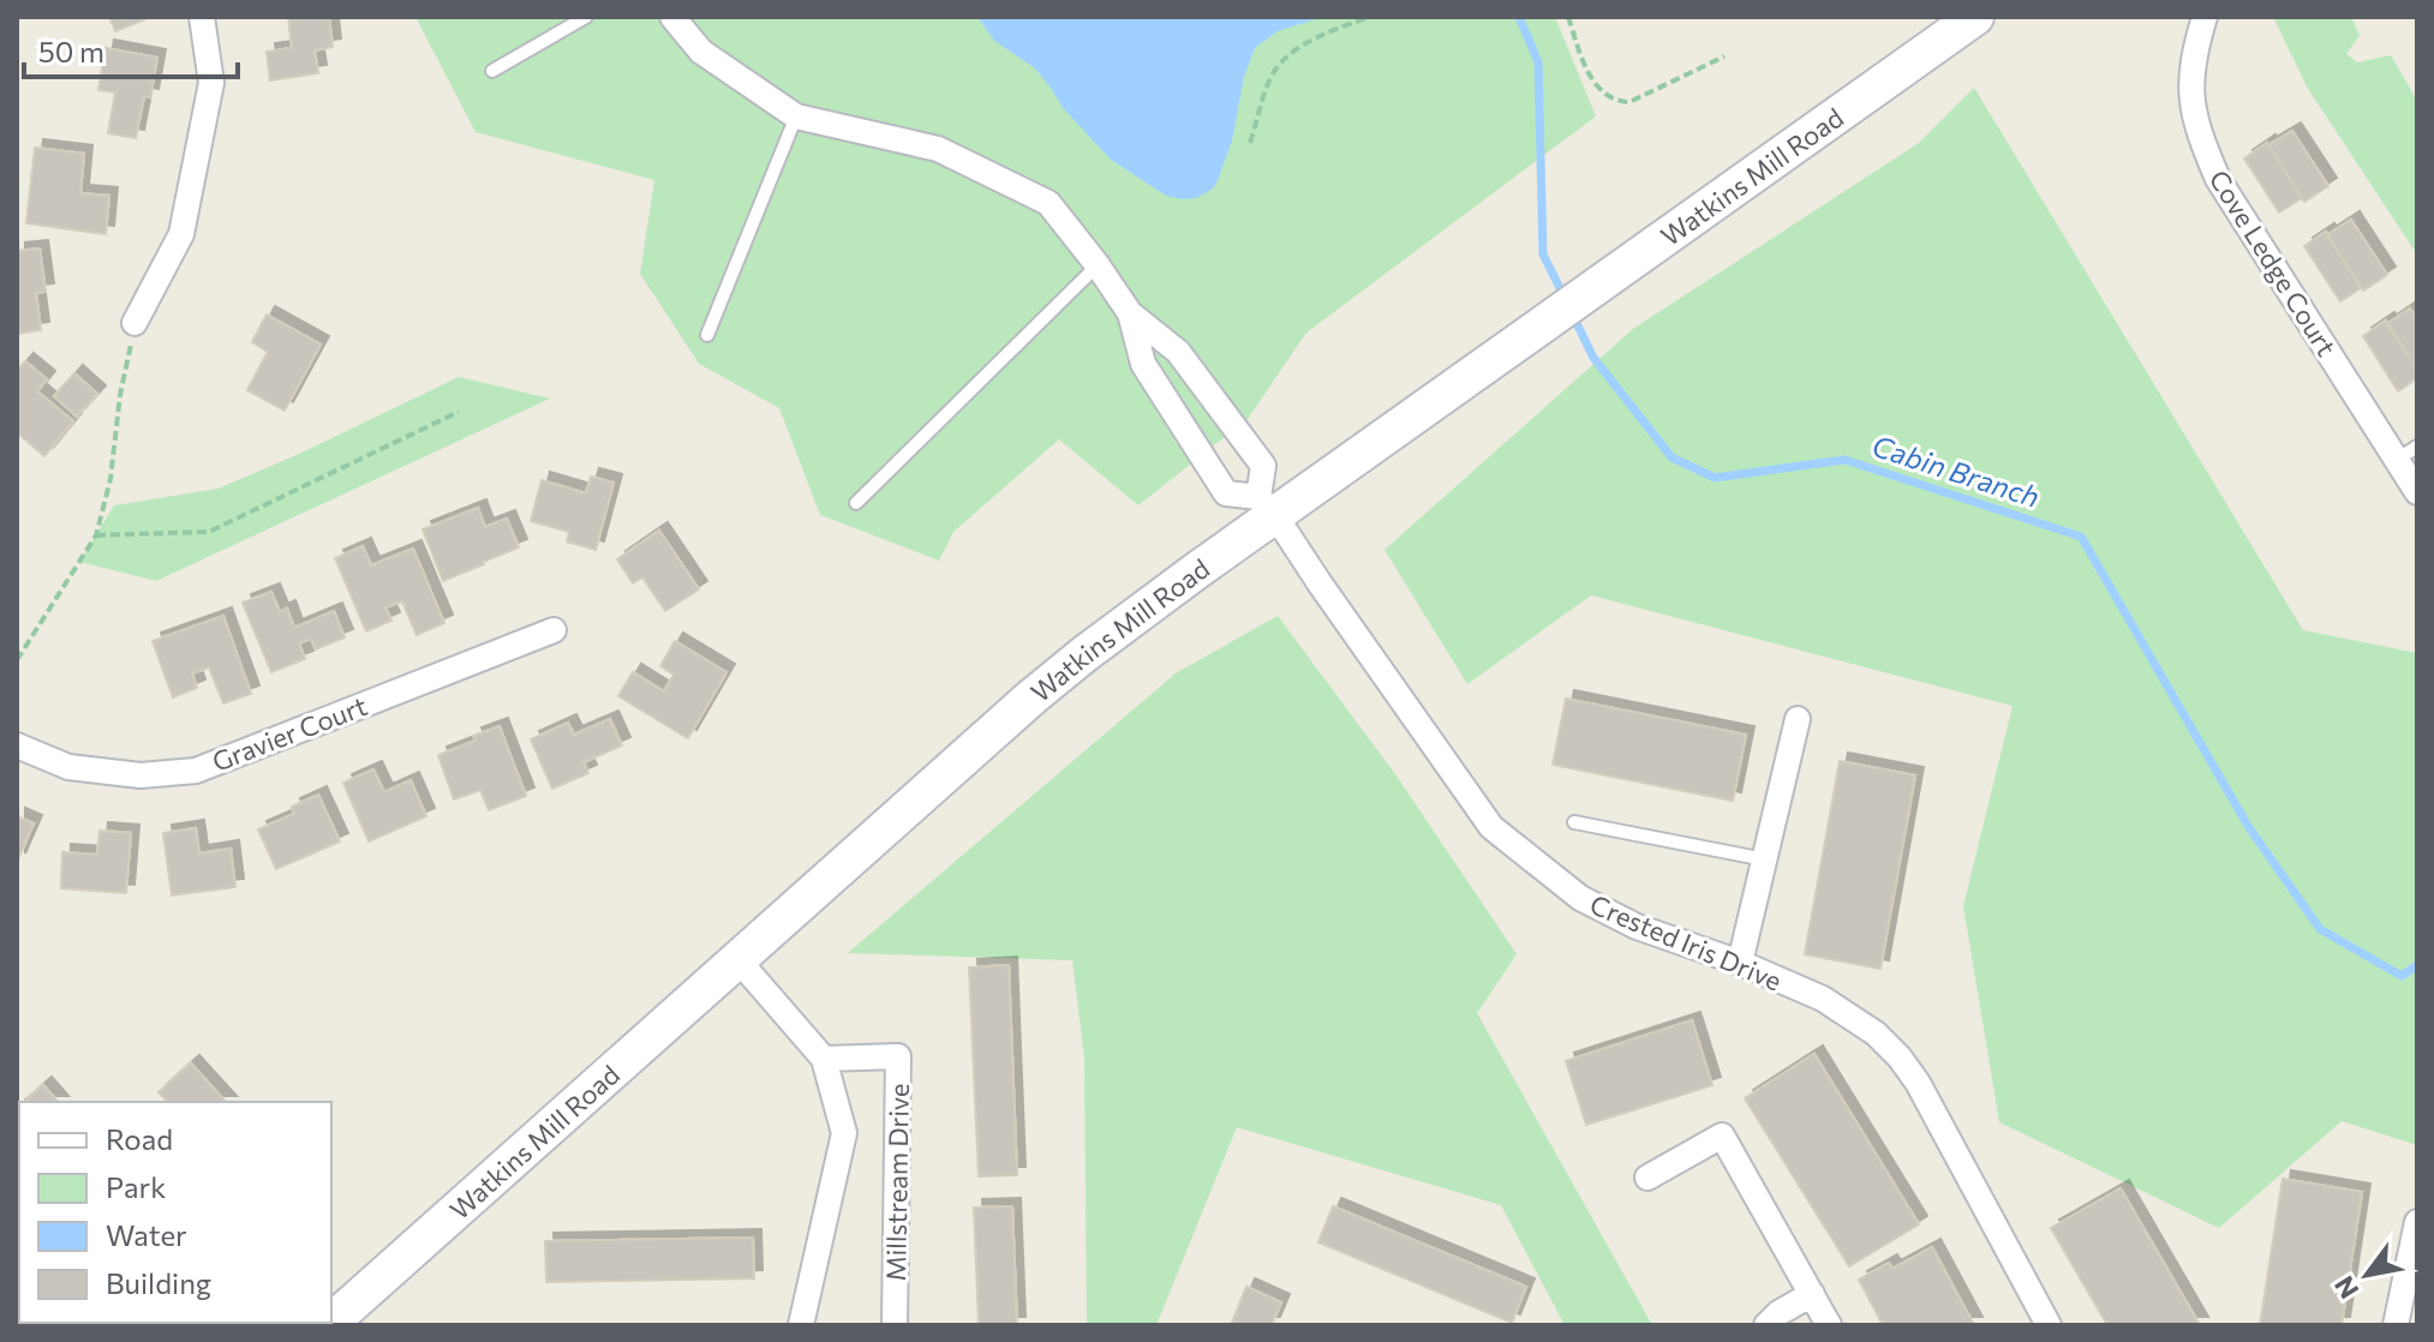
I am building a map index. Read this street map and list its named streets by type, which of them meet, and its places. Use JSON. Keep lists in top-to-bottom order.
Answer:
{
  "streets": {
    "street": [
      "Watkins Mill Road",
      "Cove Ledge Court",
      "Gravier Court",
      "Crested Iris Drive",
      "Millstream Drive"
    ]
  },
  "crossings": [
    ["Watkins Mill Road", "Crested Iris Drive"],
    ["Watkins Mill Road", "Millstream Drive"]
  ],
  "water": ["Cabin Branch"],
  "legend": [
    "Road",
    "Park",
    "Water",
    "Building"
  ],
  "scale_bar": "50 m",
  "north": "bottom left"
}
